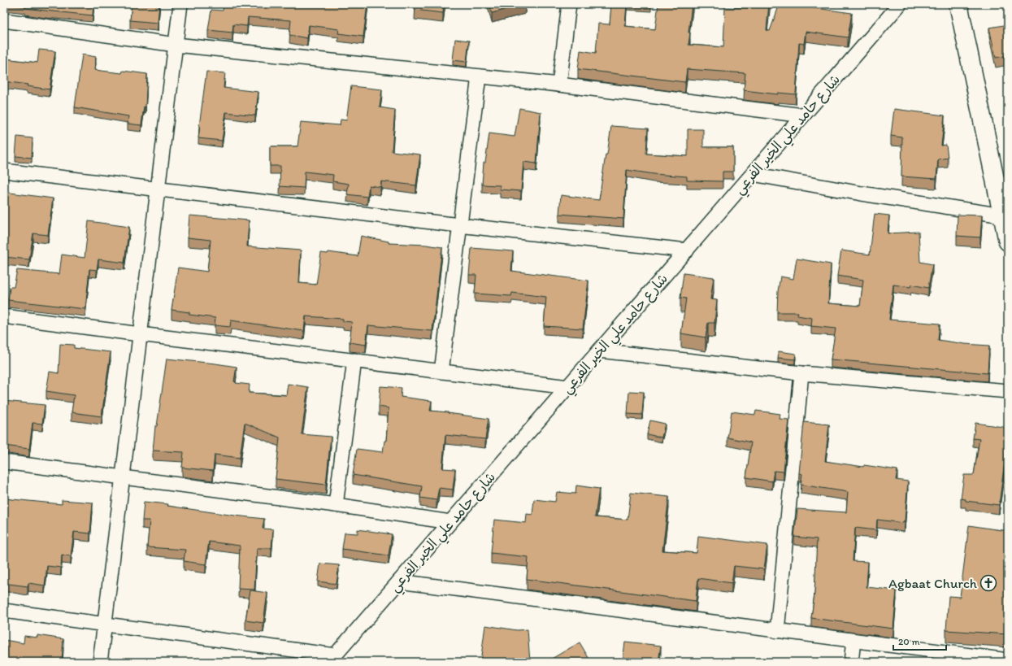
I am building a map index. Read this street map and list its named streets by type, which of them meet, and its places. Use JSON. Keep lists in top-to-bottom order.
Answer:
{
  "streets": {
    "street": ["شارع حامد علي الخير الفرعي"]
  },
  "places": {
    "church": ["Agbaat Church"]
  },
  "scale_bar": "20 m"
}
